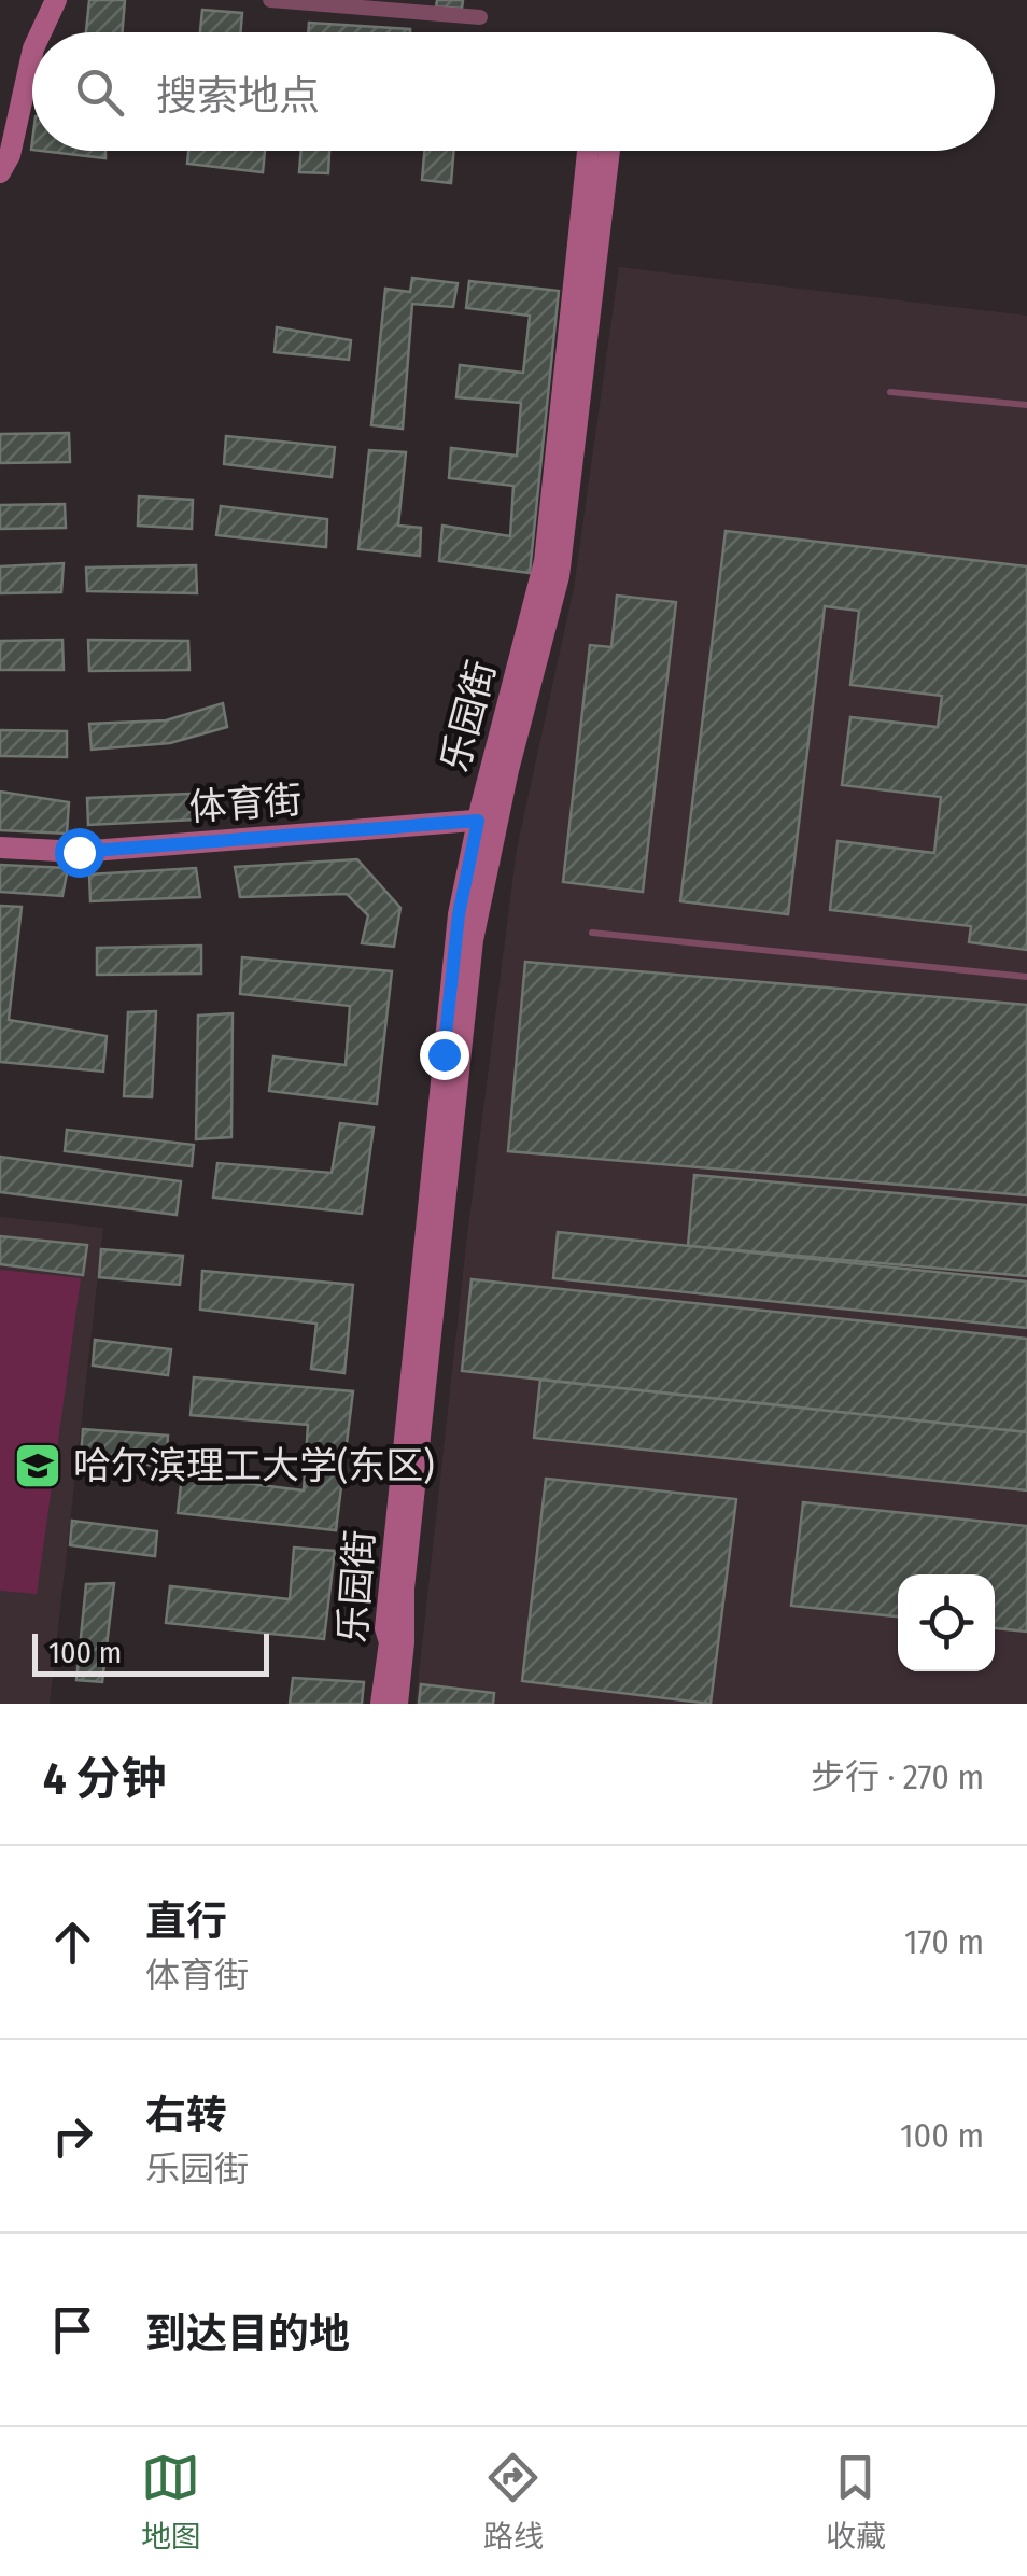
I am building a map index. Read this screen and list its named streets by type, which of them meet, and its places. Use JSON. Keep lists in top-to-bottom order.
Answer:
{
  "streets": {
    "main road": ["乐园街", "体育街"]
  },
  "crossings": [
    ["乐园街", "体育街"]
  ],
  "places": {
    "school or university": ["哈尔滨理工大学(东区)"]
  },
  "scale_bar": "100 m",
  "page": {
    "search": "搜索地点",
    "scale": "100 m",
    "heading": ["4 分钟", "步行 · 270 m"],
    "list": [
      ["直行", "体育街", "170 m"],
      ["右转", "乐园街", "100 m"],
      "到达目的地"
    ],
    "nav": ["地图", "路线", "收藏"]
  }
}
